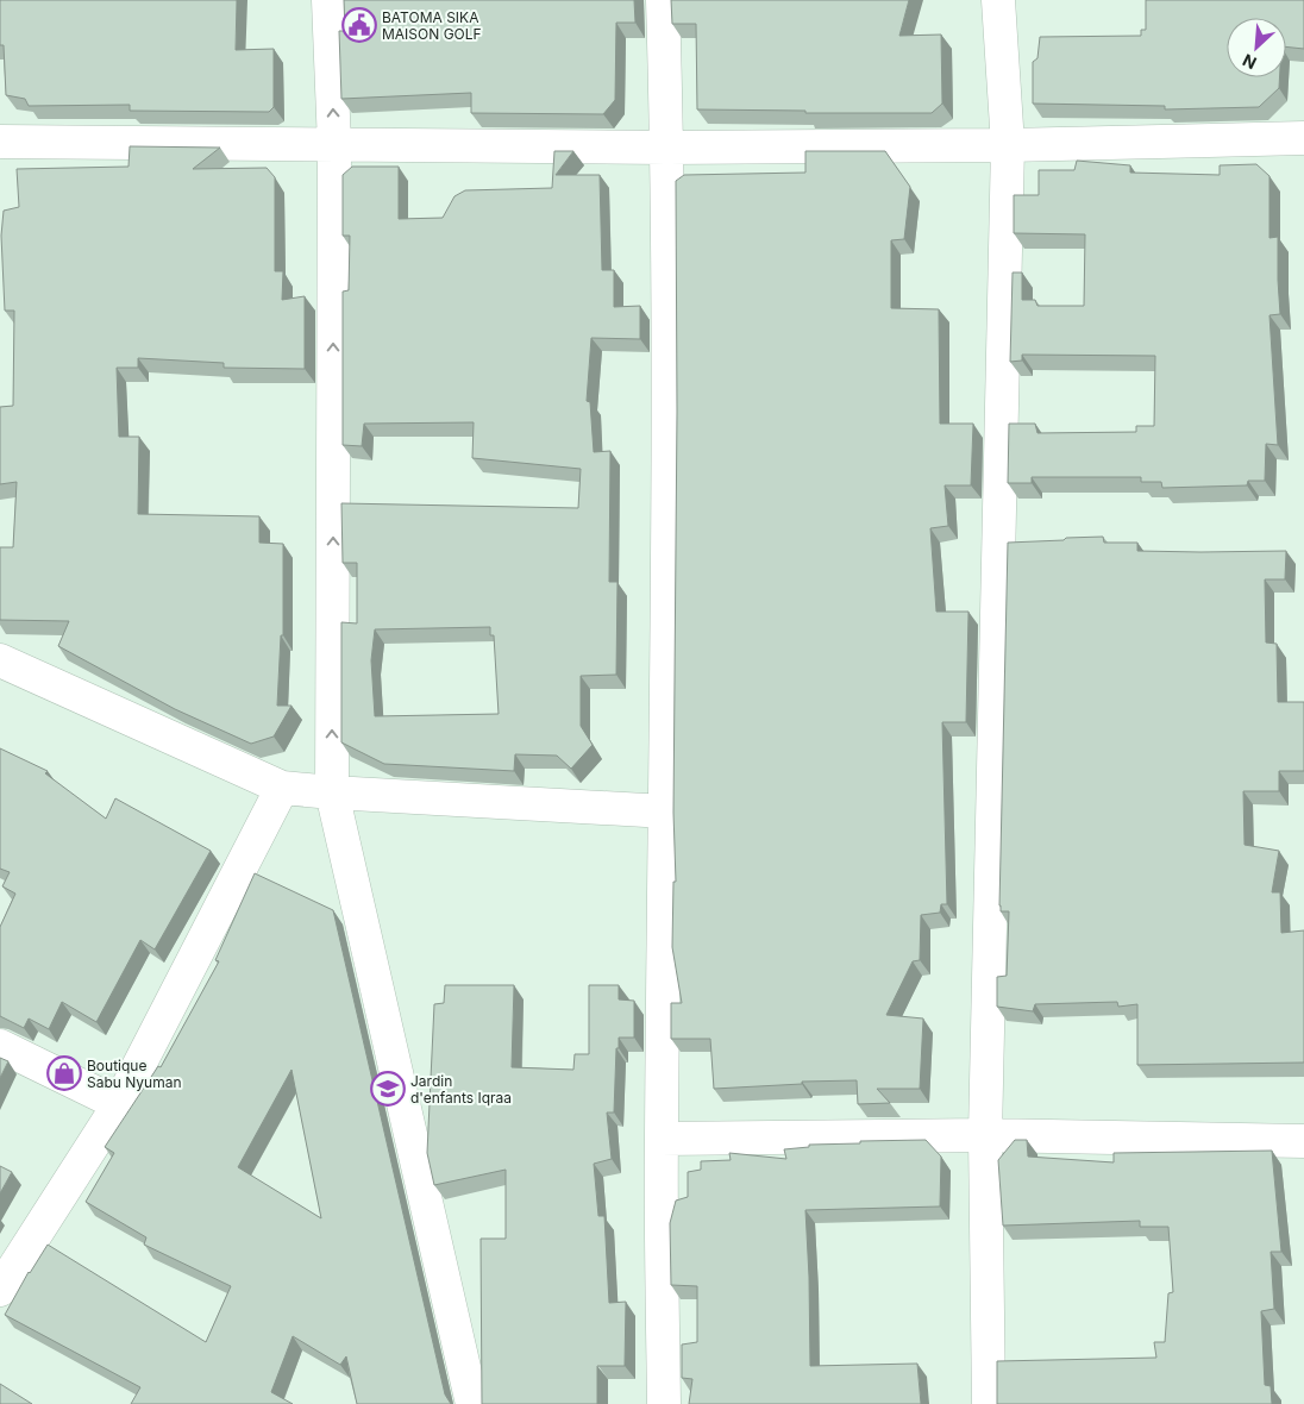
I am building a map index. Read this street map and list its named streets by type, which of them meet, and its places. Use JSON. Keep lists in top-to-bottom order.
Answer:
{
  "places": {
    "public building": ["BATOMA SIKA MAISON GOLF"],
    "shop": ["Boutique Sabu Nyuman"],
    "school or university": ["Jardin d'enfants Iqraa"]
  },
  "north": "bottom left"
}
